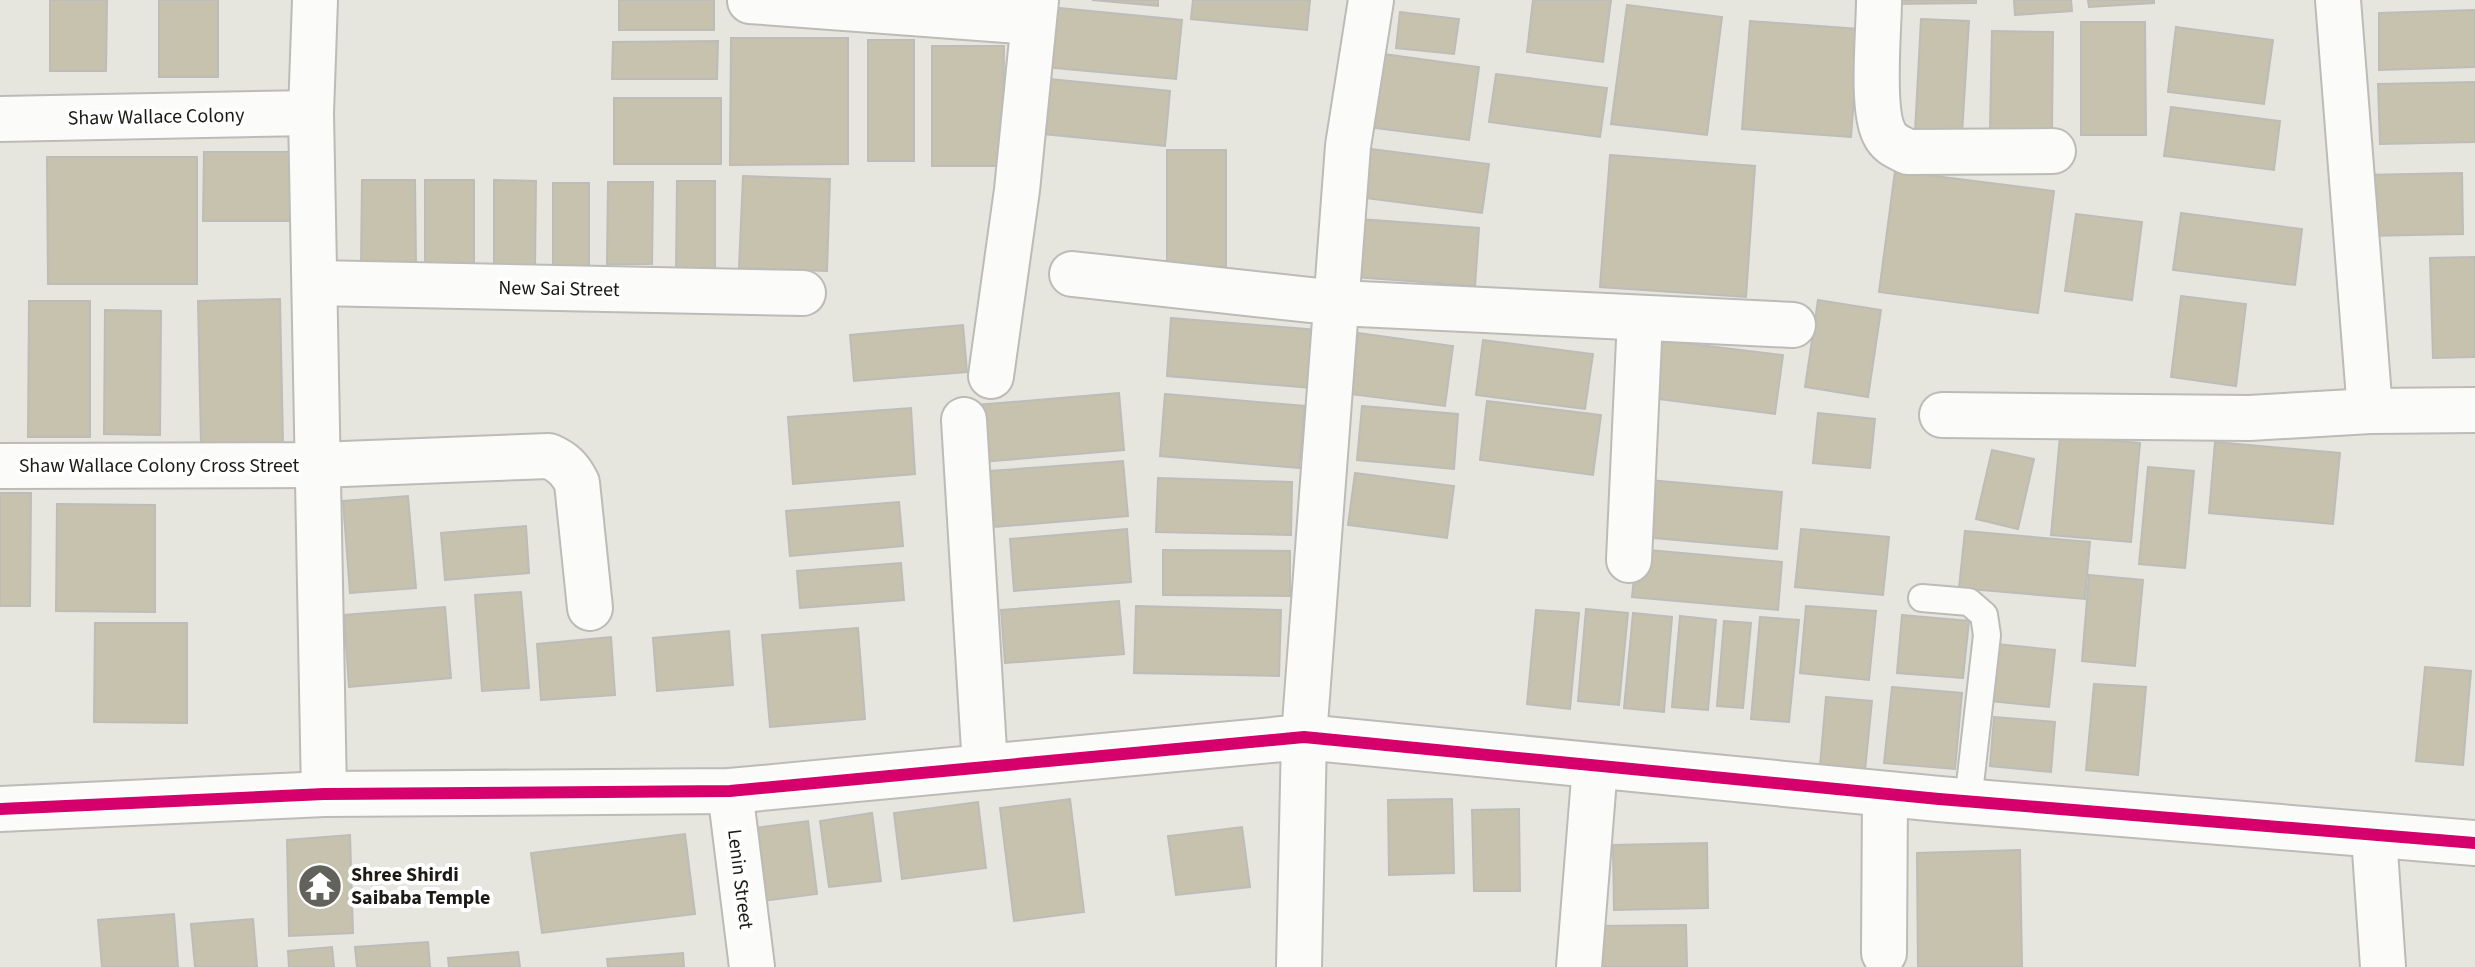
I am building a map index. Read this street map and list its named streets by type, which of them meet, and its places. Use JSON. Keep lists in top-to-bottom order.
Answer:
{
  "streets": {
    "street": [
      "Shaw Wallace Colony",
      "New Sai Street",
      "Shaw Wallace Colony Cross Street",
      "Lenin Street"
    ]
  },
  "places": {
    "temple": ["Shree Shirdi Saibaba Temple"]
  }
}
